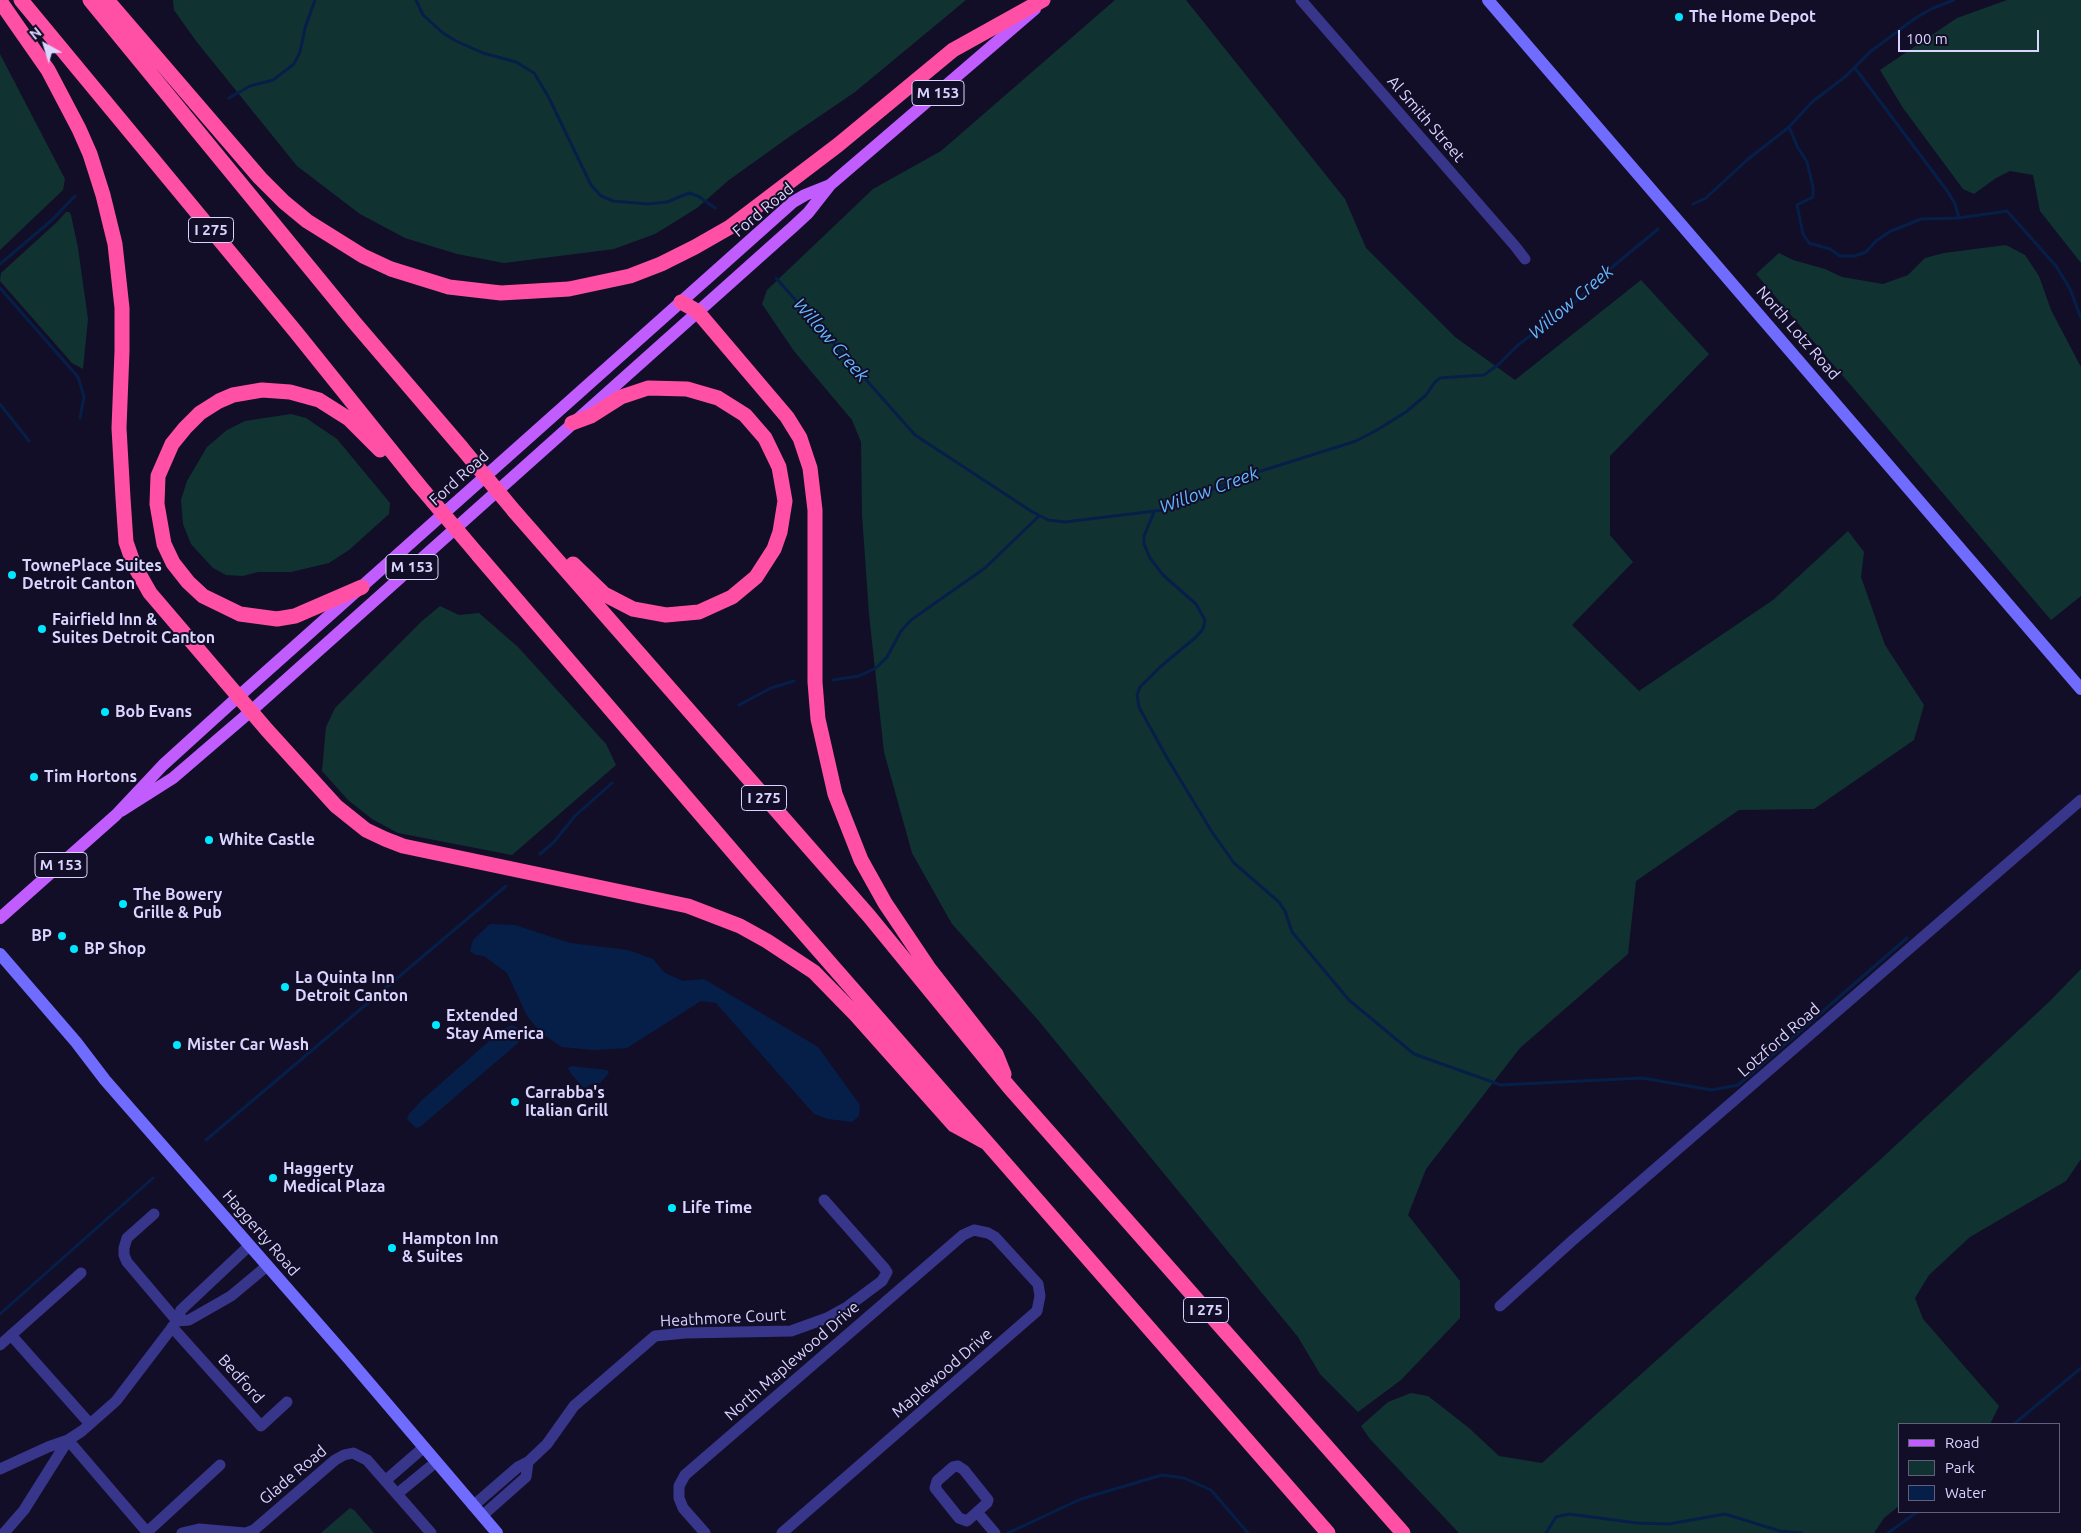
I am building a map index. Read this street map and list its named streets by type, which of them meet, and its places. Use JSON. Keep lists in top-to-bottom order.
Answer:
{
  "streets": {
    "highway": ["I 275"],
    "main road": ["M 153", "Ford Road"],
    "street": [
      "Al Smith Street",
      "North Lotz Road",
      "Lotzford Road",
      "Haggerty Road",
      "Heathmore Court",
      "North Maplewood Drive",
      "Maplewood Drive",
      "Bedford",
      "Glade Road"
    ]
  },
  "crossings": [
    ["Haggerty Road", "Heathmore Court"],
    ["North Maplewood Drive", "Maplewood Drive"]
  ],
  "water": ["Willow Creek"],
  "places": [
    "The Home Depot",
    "TownePlace Suites Detroit Canton",
    "Fairfield Inn & Suites Detroit Canton",
    "Bob Evans",
    "Tim Hortons",
    "White Castle",
    "The Bowery Grille & Pub",
    "BP",
    "BP Shop",
    "La Quinta Inn Detroit Canton",
    "Extended Stay America",
    "Mister Car Wash",
    "Carrabba's Italian Grill",
    "Haggerty Medical Plaza",
    "Life Time",
    "Hampton Inn & Suites"
  ],
  "legend": ["Road", "Park", "Water"],
  "scale_bar": "100 m",
  "north": "top left"
}
